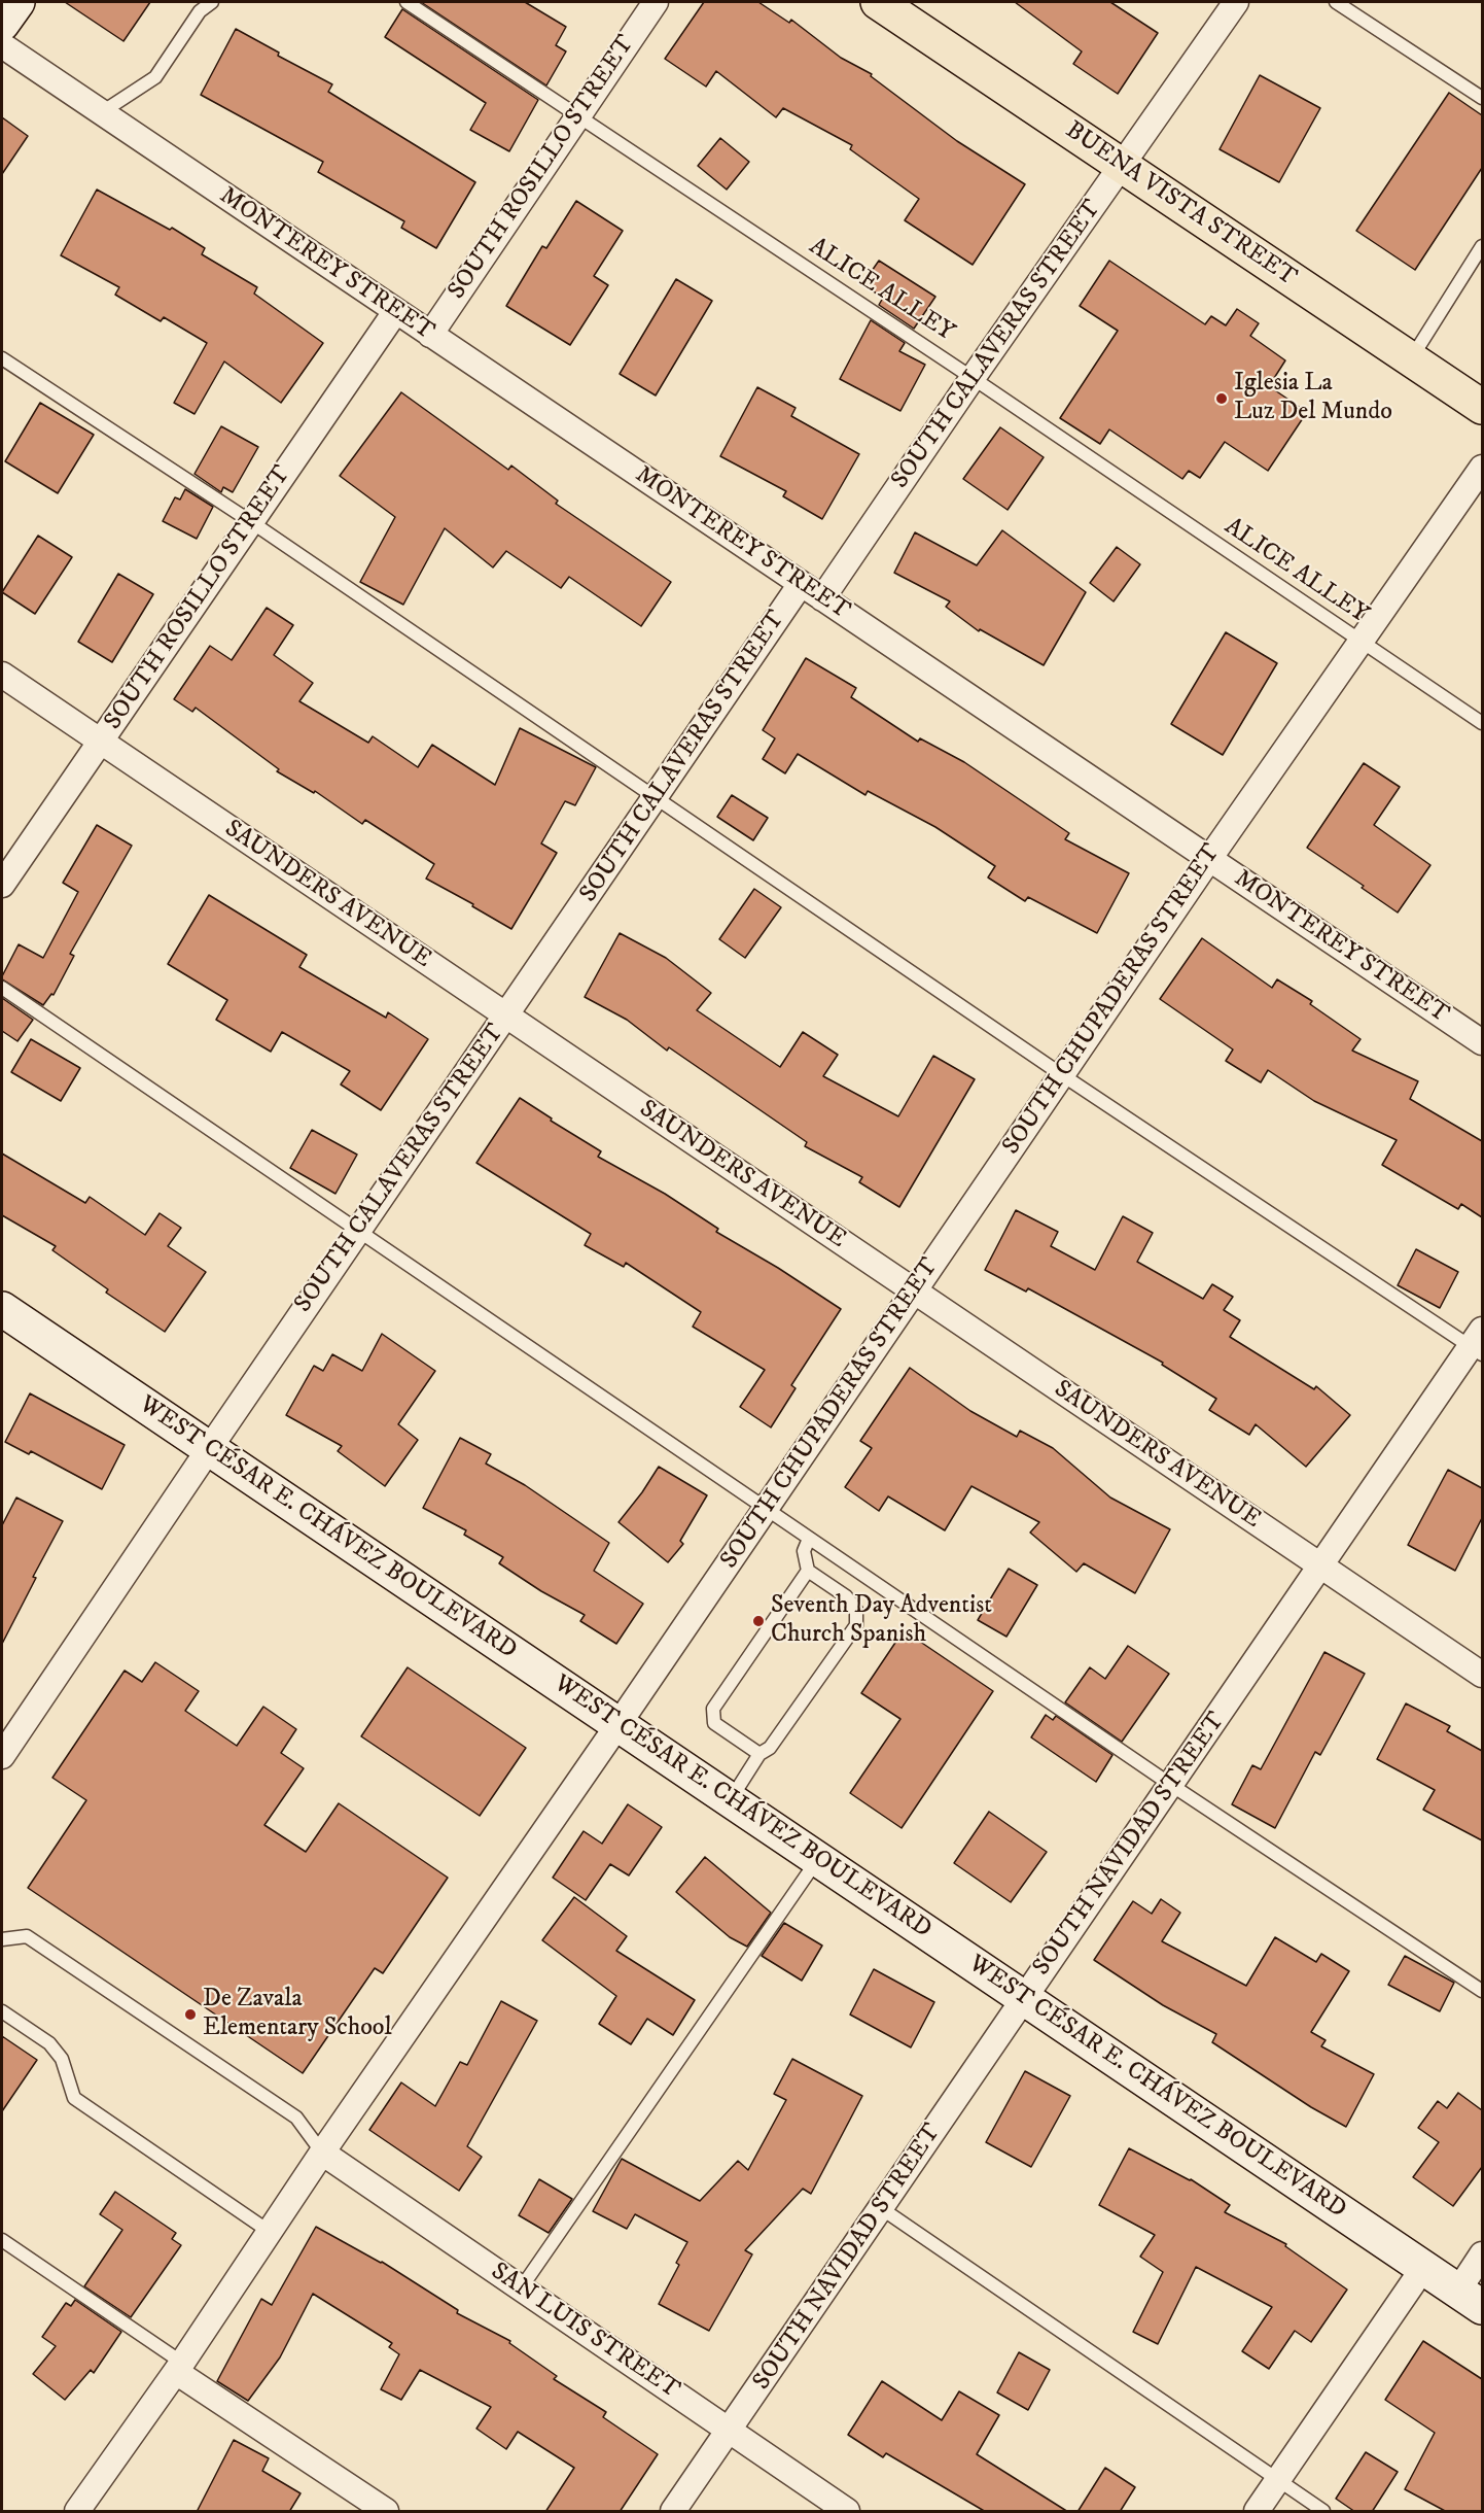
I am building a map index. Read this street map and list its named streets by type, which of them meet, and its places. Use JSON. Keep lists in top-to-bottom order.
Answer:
{
  "streets": {
    "main road": ["BUENA VISTA STREET"],
    "street": [
      "SOUTH ROSILLO STREET",
      "MONTEREY STREET",
      "SOUTH CALAVERAS STREET",
      "SAUNDERS AVENUE",
      "SOUTH CHUPADERAS STREET",
      "WEST CÉSAR E. CHÁVEZ BOULEVARD",
      "SOUTH NAVIDAD STREET",
      "SAN LUIS STREET"
    ],
    "lane": ["ALICE ALLEY"]
  },
  "crossings": [
    ["SOUTH ROSILLO STREET", "MONTEREY STREET"],
    ["SOUTH ROSILLO STREET", "ALICE ALLEY"],
    ["SOUTH ROSILLO STREET", "SAUNDERS AVENUE"],
    ["BUENA VISTA STREET", "SOUTH CALAVERAS STREET"],
    ["MONTEREY STREET", "SOUTH CALAVERAS STREET"],
    ["MONTEREY STREET", "SOUTH CHUPADERAS STREET"],
    ["ALICE ALLEY", "SOUTH CALAVERAS STREET"],
    ["ALICE ALLEY", "SOUTH CHUPADERAS STREET"],
    ["SOUTH CALAVERAS STREET", "SAUNDERS AVENUE"],
    ["SOUTH CALAVERAS STREET", "WEST CÉSAR E. CHÁVEZ BOULEVARD"],
    ["SAUNDERS AVENUE", "SOUTH CHUPADERAS STREET"],
    ["SAUNDERS AVENUE", "SOUTH NAVIDAD STREET"],
    ["SOUTH CHUPADERAS STREET", "WEST CÉSAR E. CHÁVEZ BOULEVARD"],
    ["SOUTH CHUPADERAS STREET", "SAN LUIS STREET"],
    ["WEST CÉSAR E. CHÁVEZ BOULEVARD", "SOUTH NAVIDAD STREET"],
    ["SOUTH NAVIDAD STREET", "SAN LUIS STREET"]
  ],
  "places": ["Iglesia La Luz Del Mundo", "Seventh Day Adventist Church Spanish", "De Zavala Elementary School"]
}
